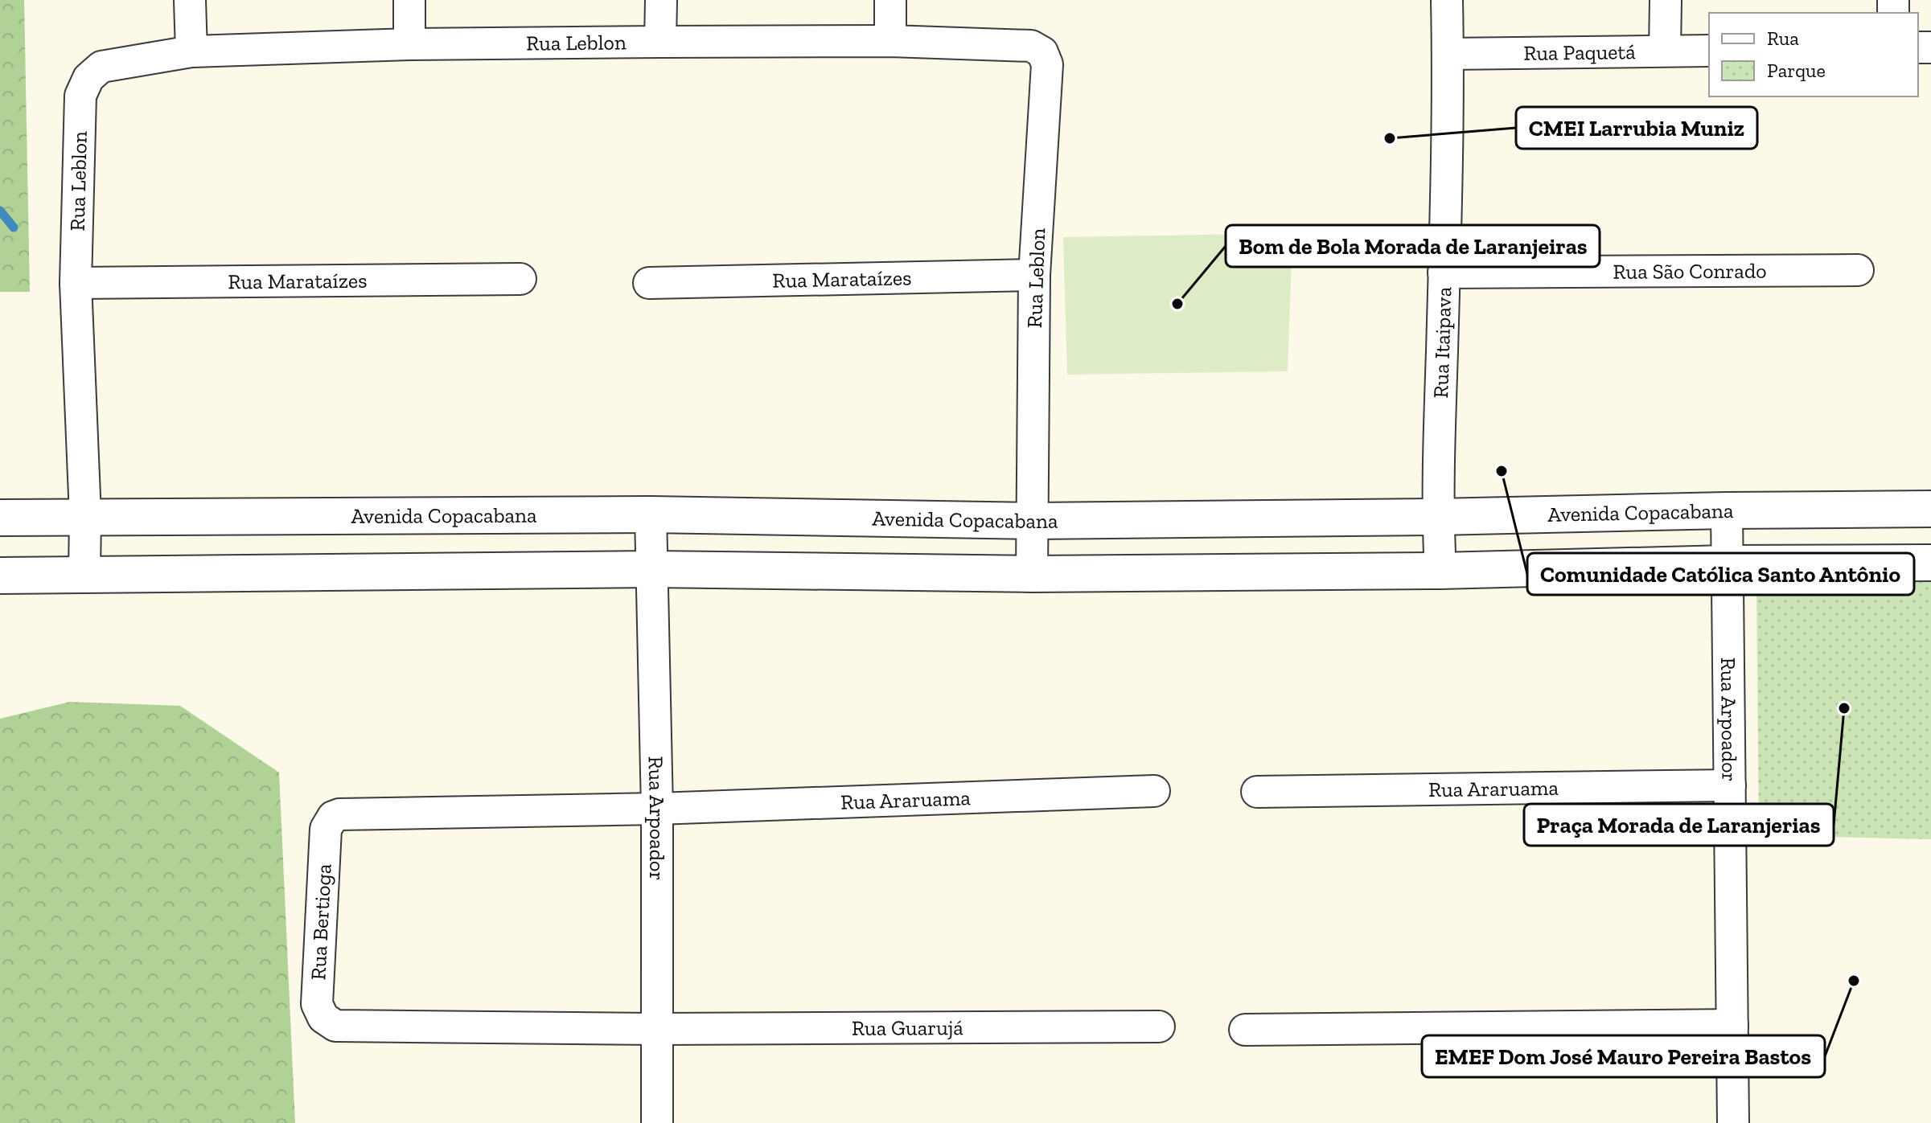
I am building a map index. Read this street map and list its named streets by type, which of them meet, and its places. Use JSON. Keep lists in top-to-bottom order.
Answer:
{
  "streets": {
    "street": [
      "Rua Leblon",
      "Rua Paquetá",
      "Rua São Conrado",
      "Rua Marataízes",
      "Rua Itaipava",
      "Avenida Copacabana",
      "Rua Arpoador",
      "Rua Araruama",
      "Rua Bertioga",
      "Rua Guarujá"
    ]
  },
  "crossings": [
    ["Rua Leblon", "Rua Marataízes"],
    ["Rua Leblon", "Avenida Copacabana"],
    ["Rua Paquetá", "Rua Itaipava"],
    ["Rua São Conrado", "Rua Itaipava"],
    ["Rua Itaipava", "Avenida Copacabana"],
    ["Avenida Copacabana", "Rua Arpoador"],
    ["Rua Arpoador", "Rua Araruama"],
    ["Rua Arpoador", "Rua Bertioga"],
    ["Rua Arpoador", "Rua Guarujá"],
    ["Rua Araruama", "Rua Bertioga"],
    ["Rua Bertioga", "Rua Guarujá"]
  ],
  "places": [
    "CMEI Larrubia Muniz",
    "Bom de Bola Morada de Laranjeiras",
    "Comunidade Católica Santo Antônio",
    "Praça Morada de Laranjerias",
    "EMEF Dom José Mauro Pereira Bastos"
  ],
  "legend": ["Rua", "Parque"]
}
